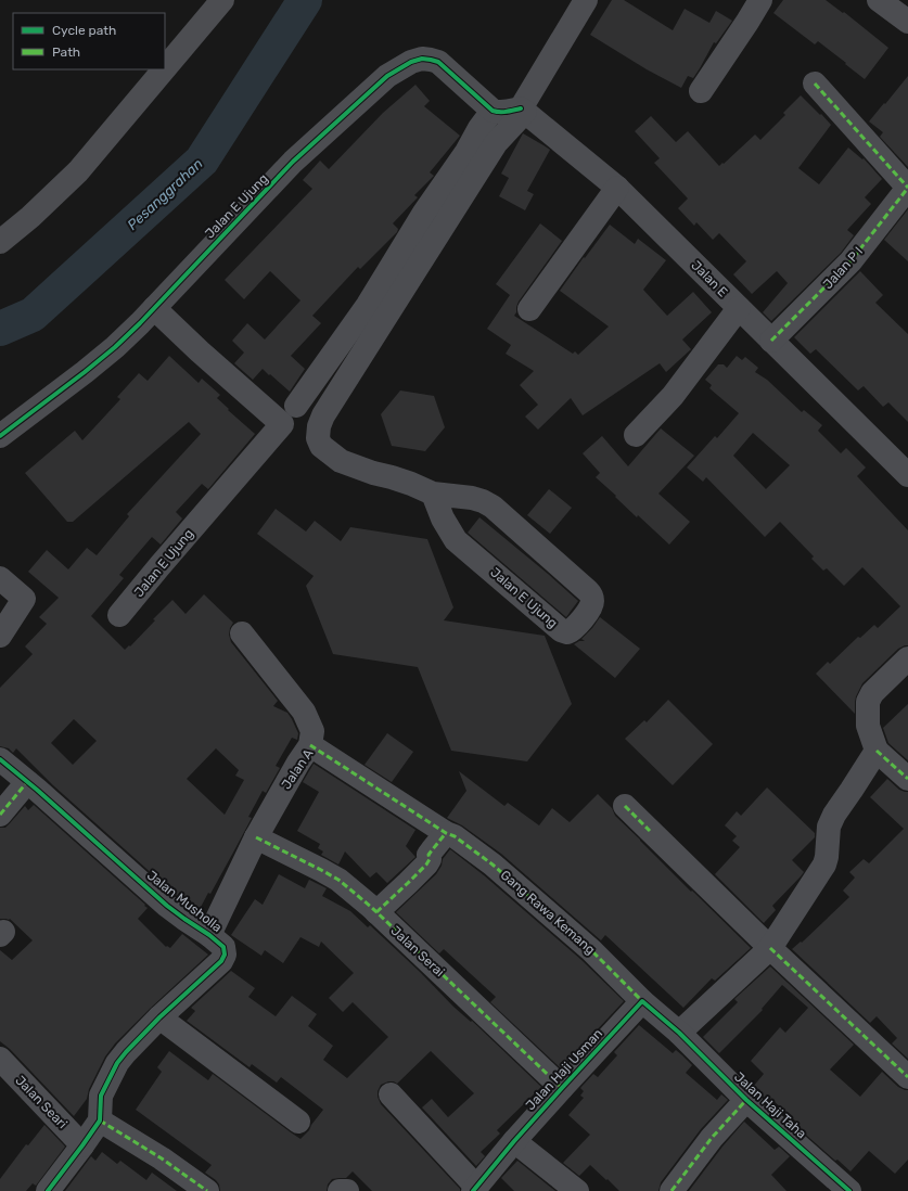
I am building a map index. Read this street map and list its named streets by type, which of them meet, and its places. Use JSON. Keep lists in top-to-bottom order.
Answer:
{
  "streets": {
    "street": [
      "Jalan E Ujung",
      "Jalan P I",
      "Jalan E",
      "Jalan A",
      "Jalan Musholla",
      "Gang Rawa Kemang",
      "Jalan Serai",
      "Jalan Haji Usman",
      "Jalan Seari",
      "Jalan Haji Taha"
    ]
  },
  "crossings": [
    ["Jalan E Ujung", "Jalan E"],
    ["Jalan P I", "Jalan E"],
    ["Jalan A", "Jalan Musholla"],
    ["Jalan A", "Gang Rawa Kemang"],
    ["Jalan A", "Jalan Serai"],
    ["Gang Rawa Kemang", "Jalan Haji Usman"],
    ["Jalan Serai", "Jalan Haji Usman"]
  ],
  "water": ["Pesanggrahan"],
  "legend": ["Cycle path", "Path"]
}
